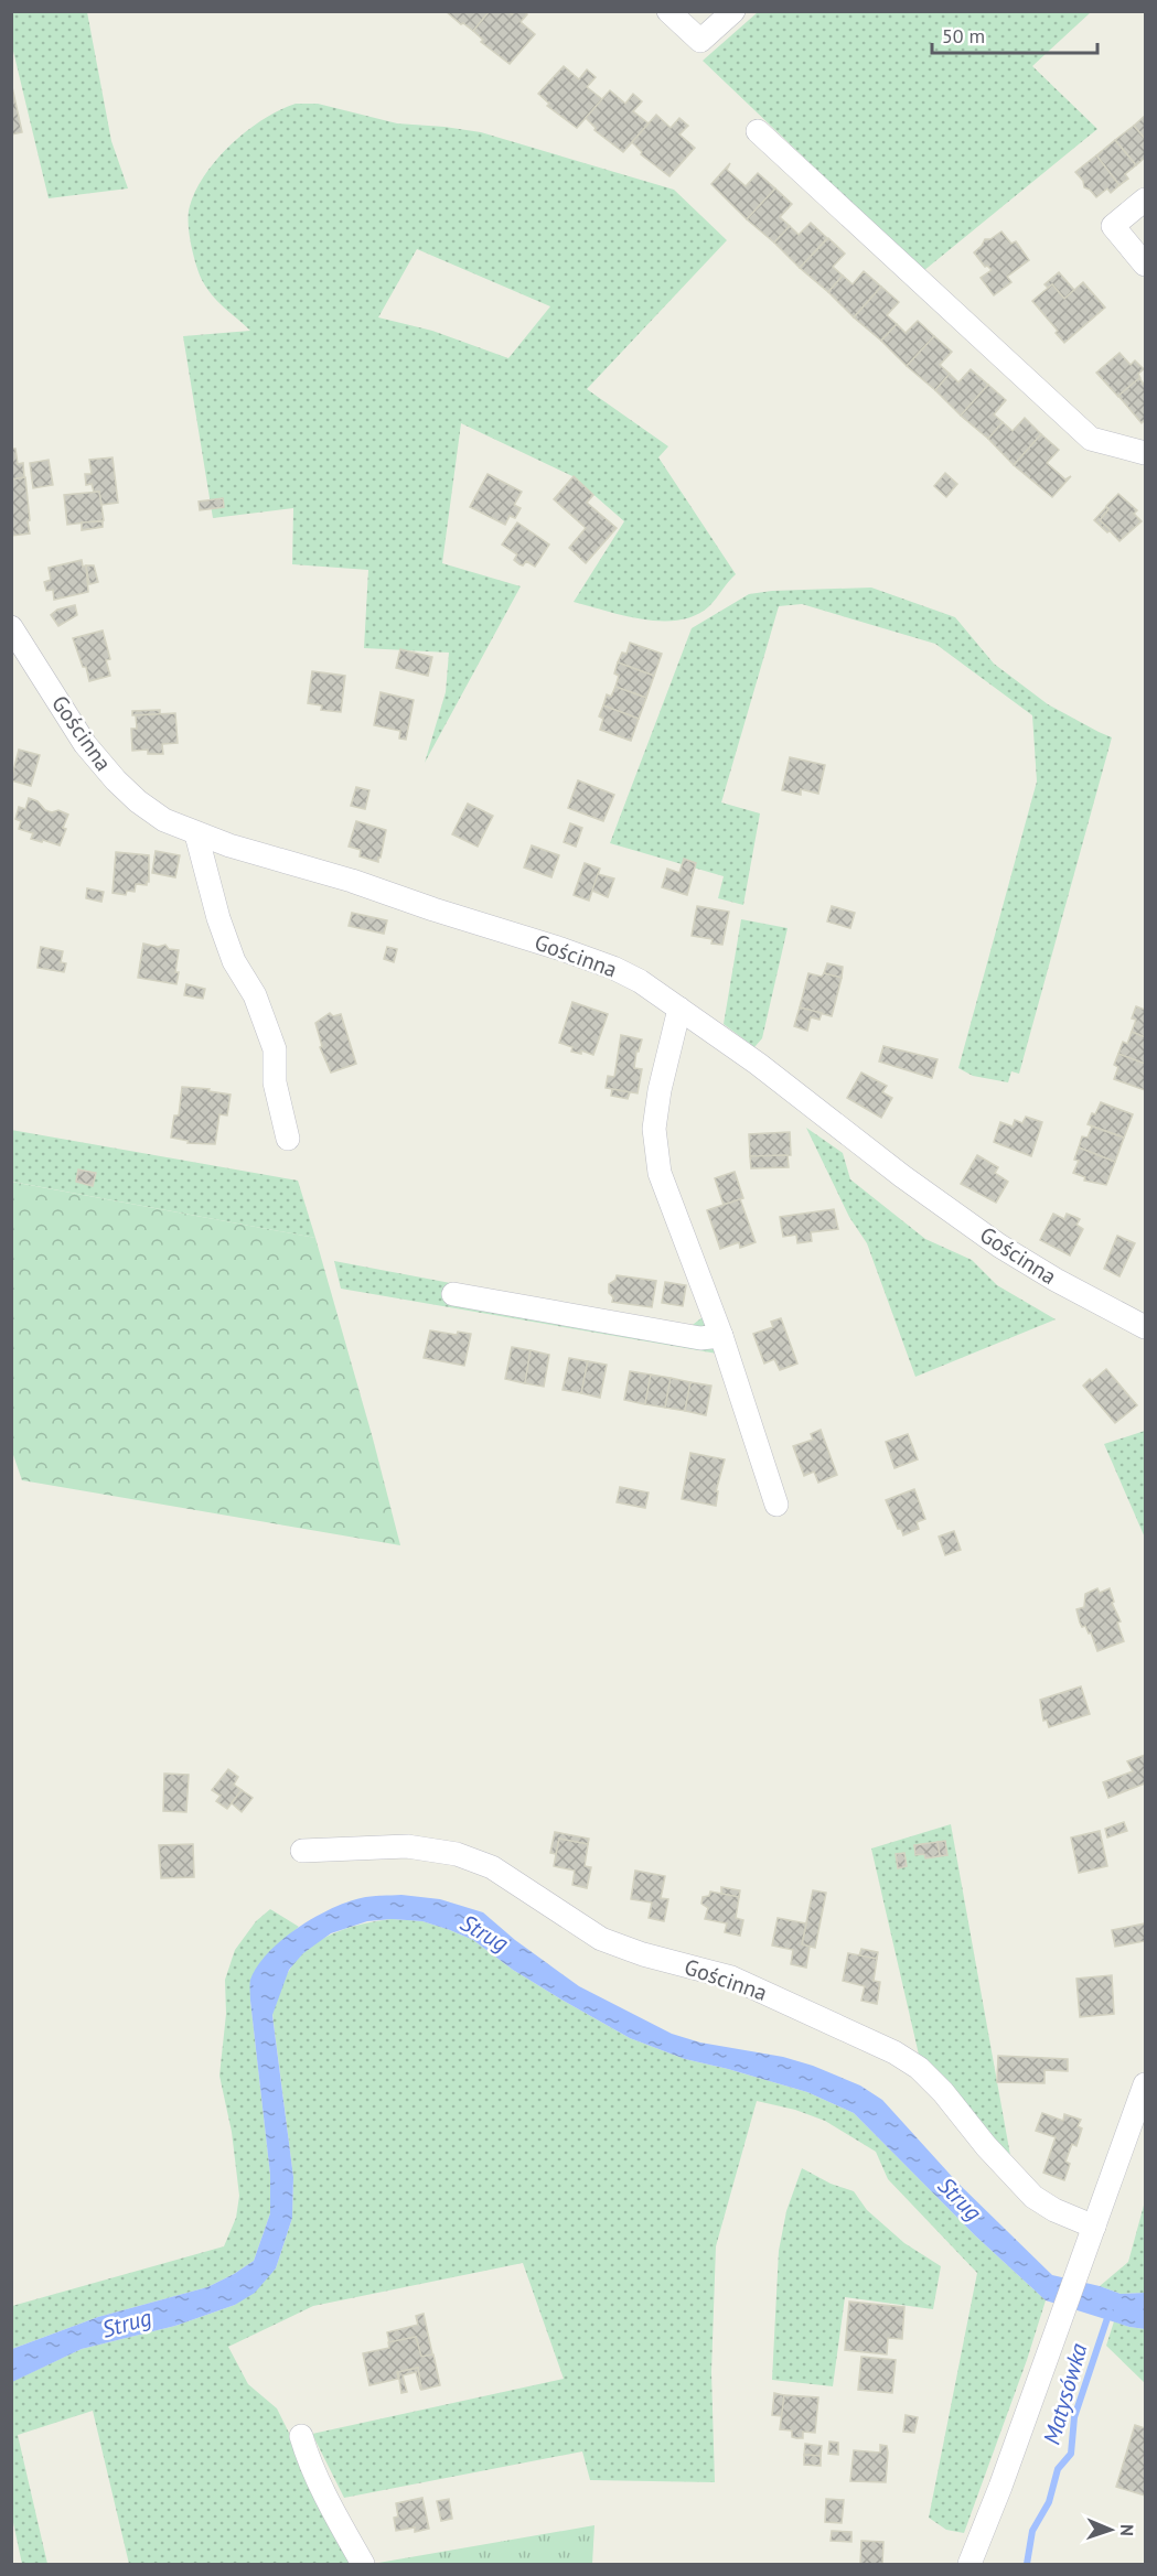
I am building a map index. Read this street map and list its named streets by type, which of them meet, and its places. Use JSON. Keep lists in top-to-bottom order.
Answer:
{
  "streets": {
    "street": ["Gościnna"]
  },
  "water": ["Strug", "Matysówka"],
  "scale_bar": "50 m",
  "north": "right"
}
